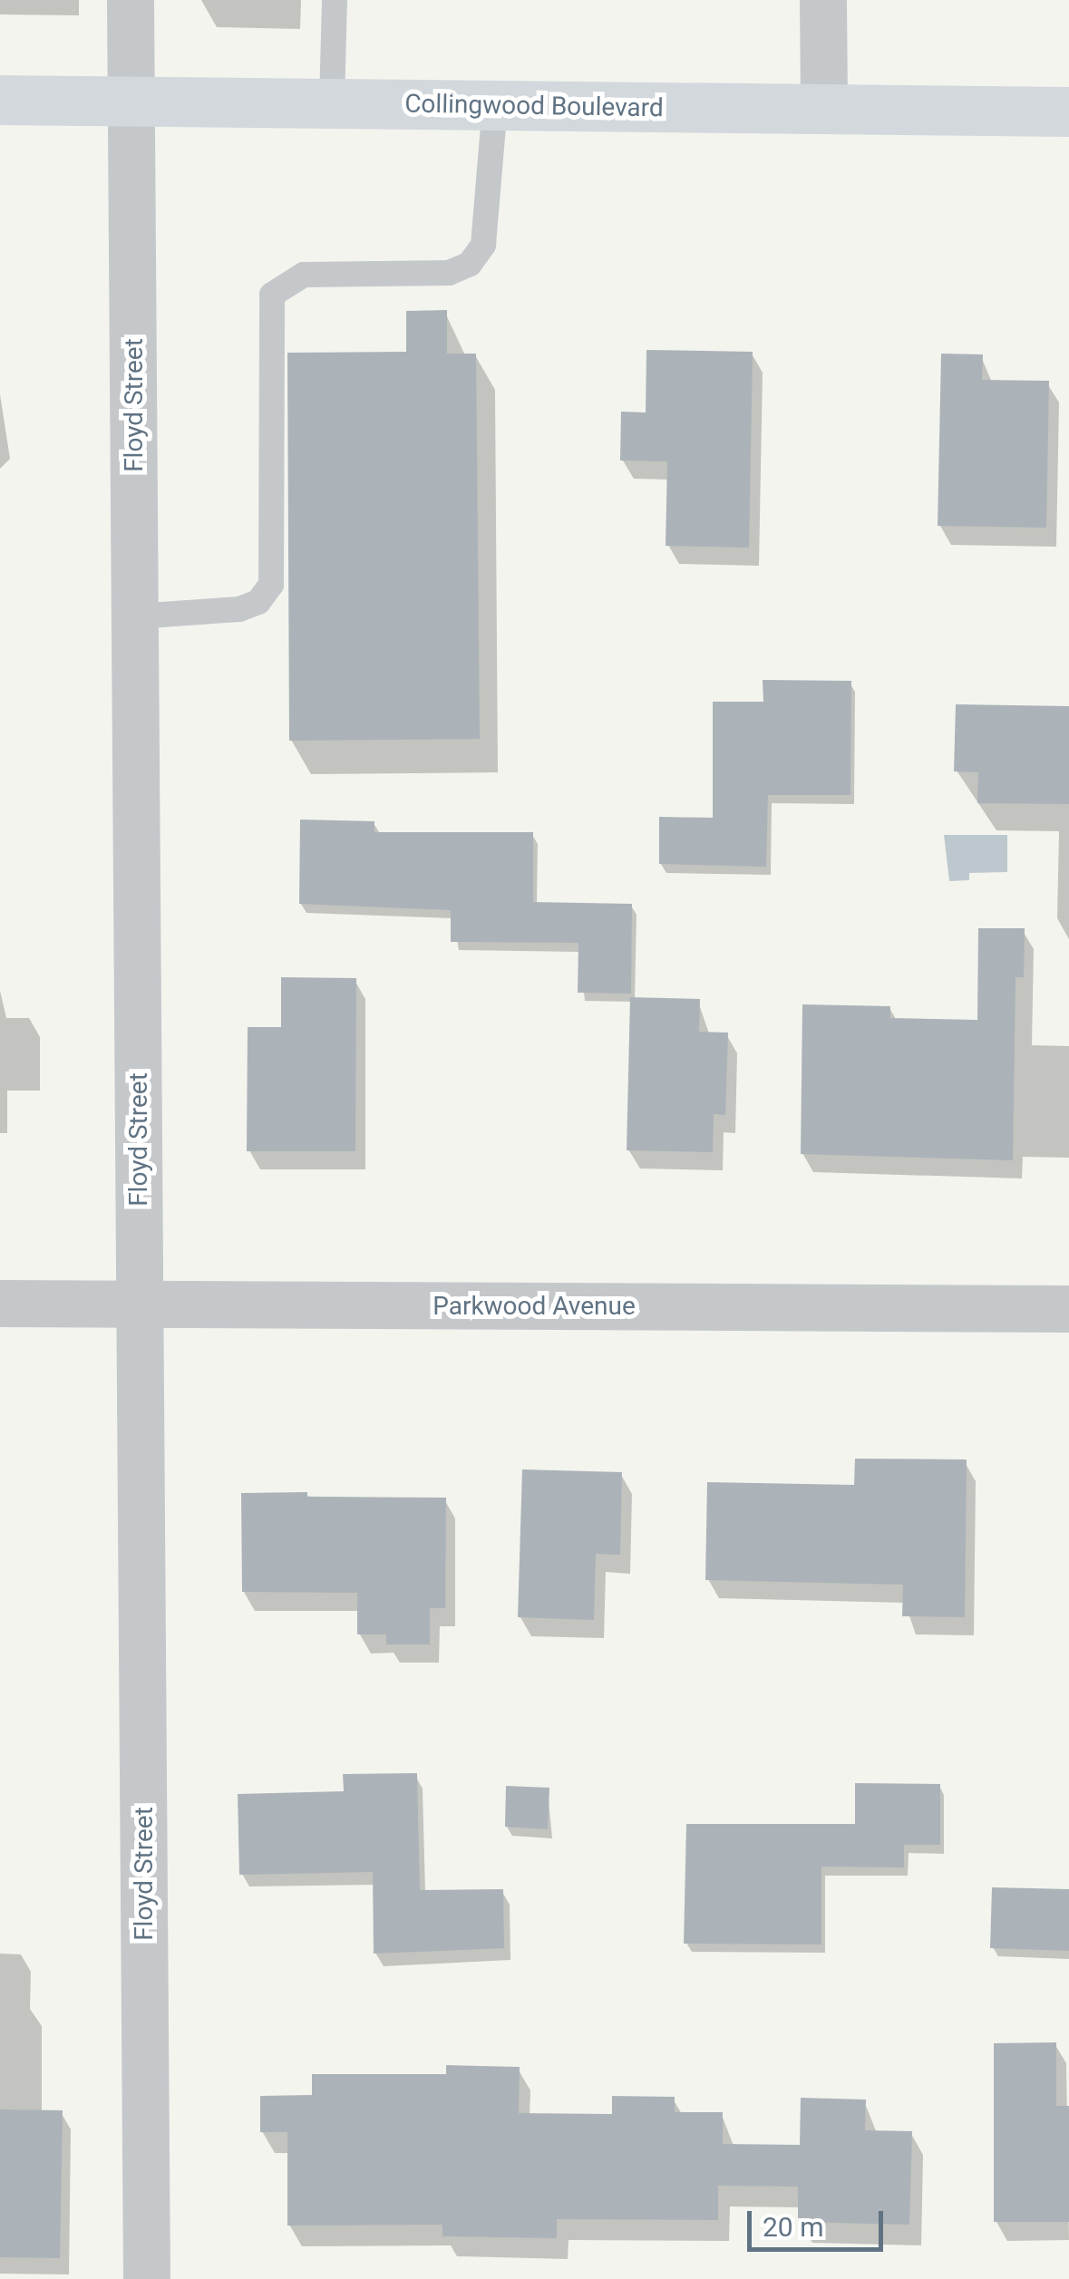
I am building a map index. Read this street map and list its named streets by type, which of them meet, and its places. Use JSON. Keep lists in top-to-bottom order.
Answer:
{
  "streets": {
    "main road": ["Collingwood Boulevard"],
    "street": ["Floyd Street", "Parkwood Avenue"]
  },
  "crossings": [
    ["Collingwood Boulevard", "Floyd Street"],
    ["Floyd Street", "Parkwood Avenue"]
  ],
  "scale_bar": "20 m"
}
